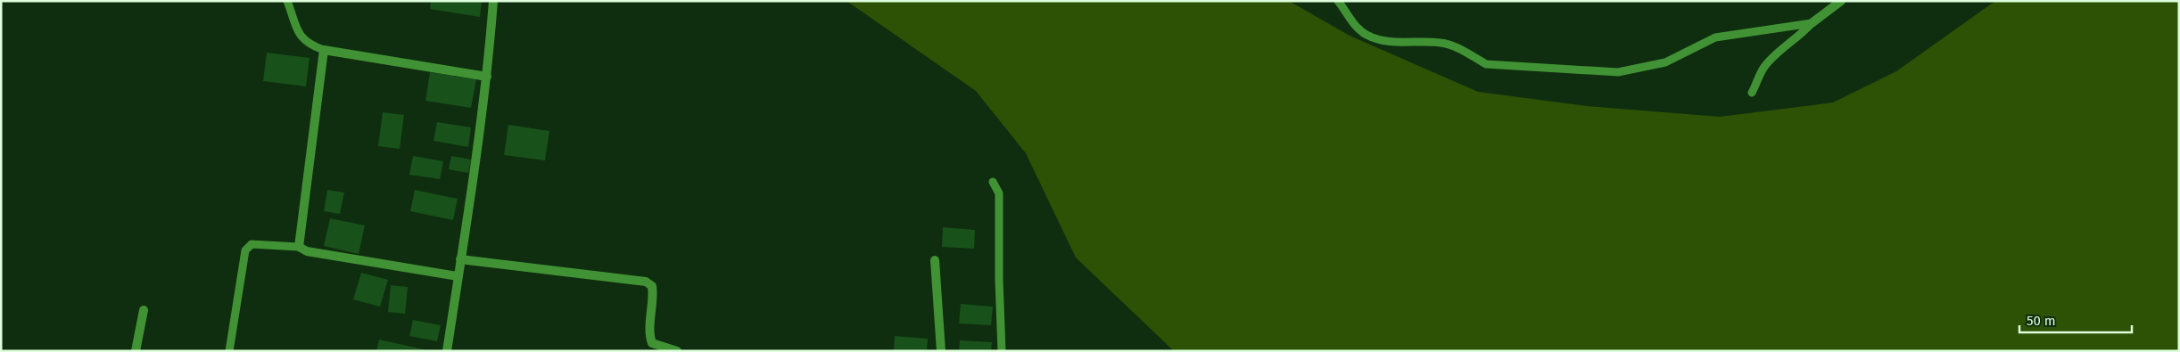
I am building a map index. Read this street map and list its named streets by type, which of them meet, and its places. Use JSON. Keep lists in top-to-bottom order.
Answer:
{
  "scale_bar": "50 m"
}
